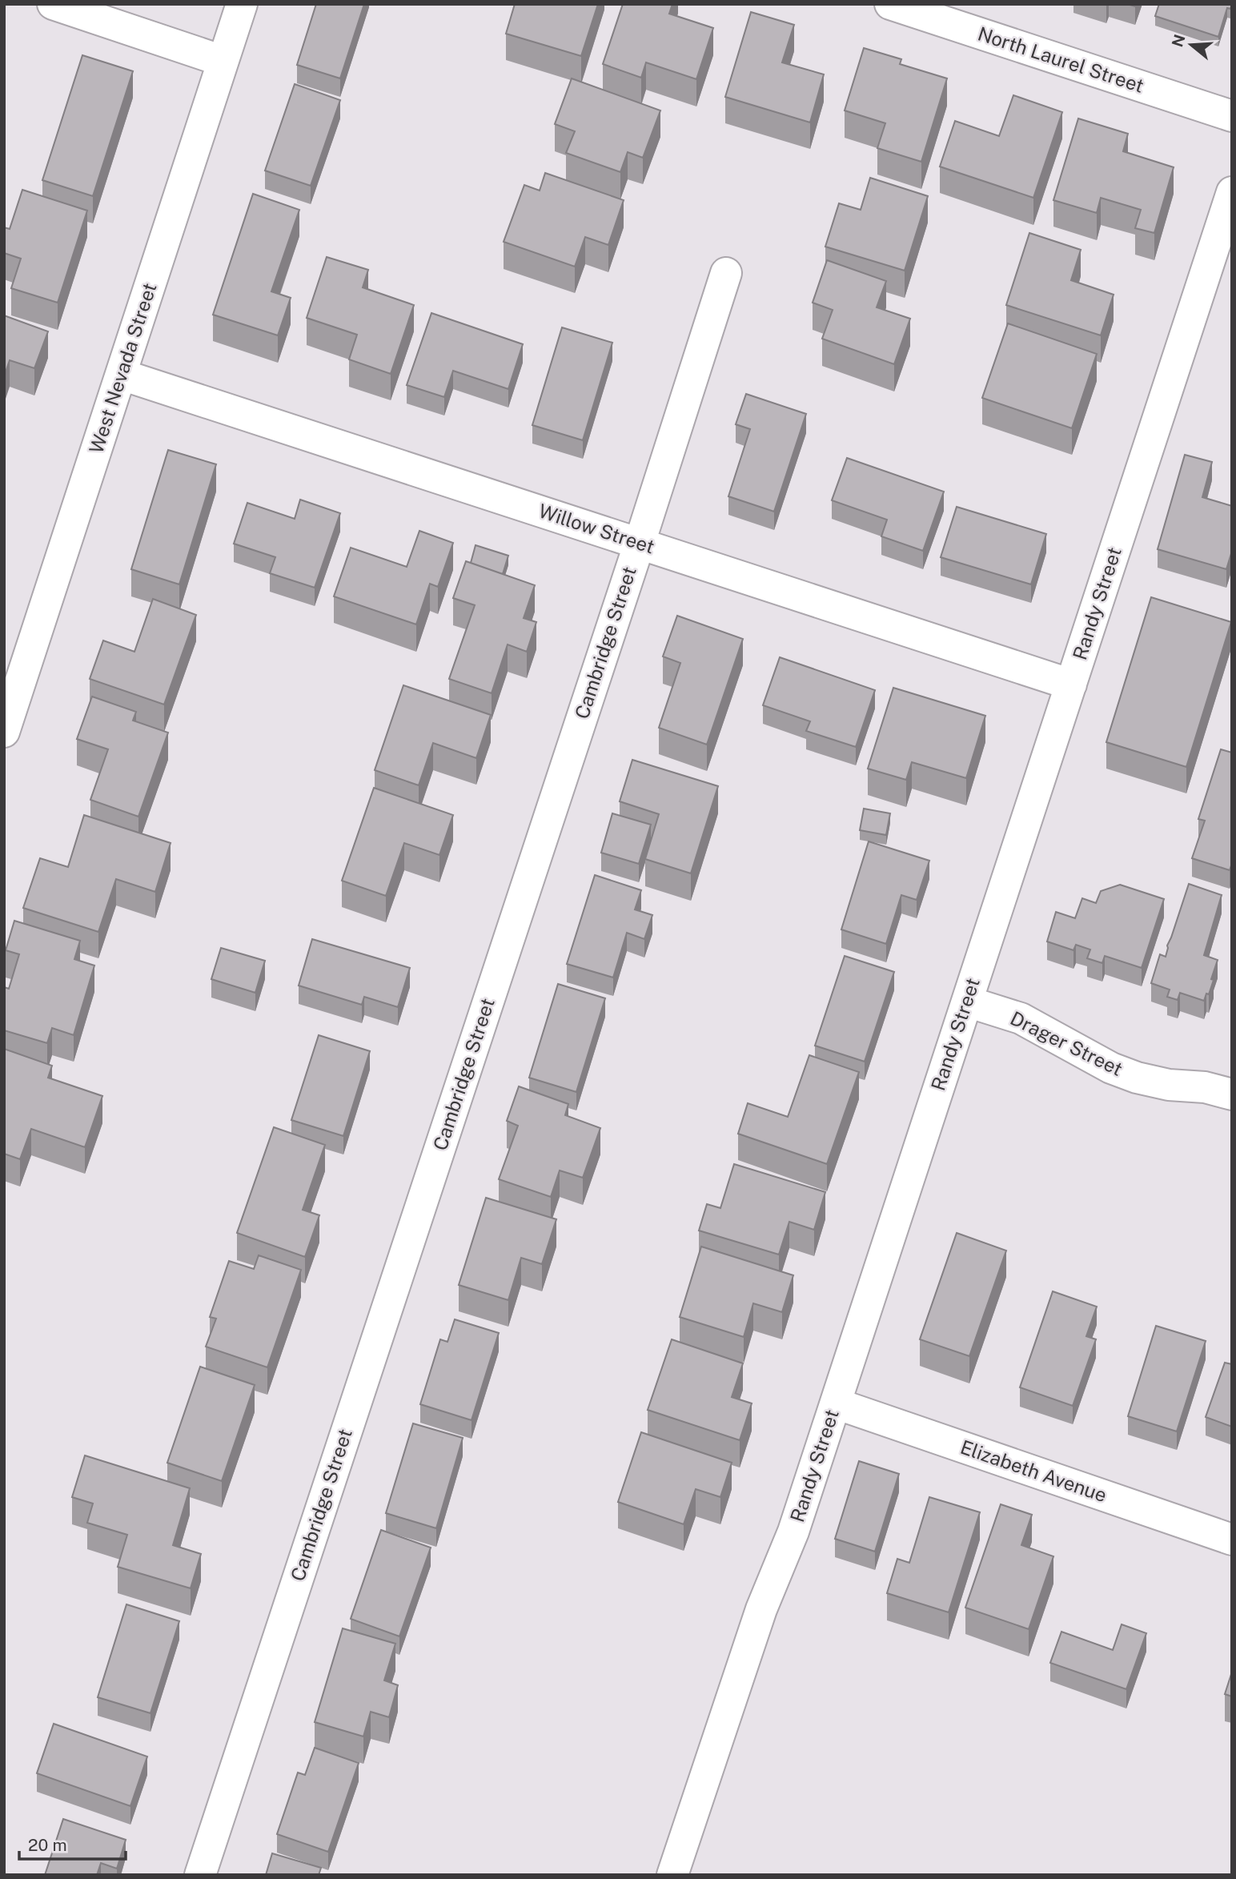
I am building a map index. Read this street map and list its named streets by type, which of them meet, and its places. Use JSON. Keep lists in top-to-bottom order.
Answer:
{
  "streets": {
    "street": [
      "North Laurel Street",
      "West Nevada Street",
      "Willow Street",
      "Randy Street",
      "Cambridge Street",
      "Drager Street",
      "Elizabeth Avenue"
    ]
  },
  "crossings": [
    ["West Nevada Street", "Willow Street"],
    ["Willow Street", "Randy Street"],
    ["Willow Street", "Cambridge Street"],
    ["Randy Street", "Drager Street"],
    ["Randy Street", "Elizabeth Avenue"]
  ],
  "scale_bar": "20 m",
  "north": "left"
}
